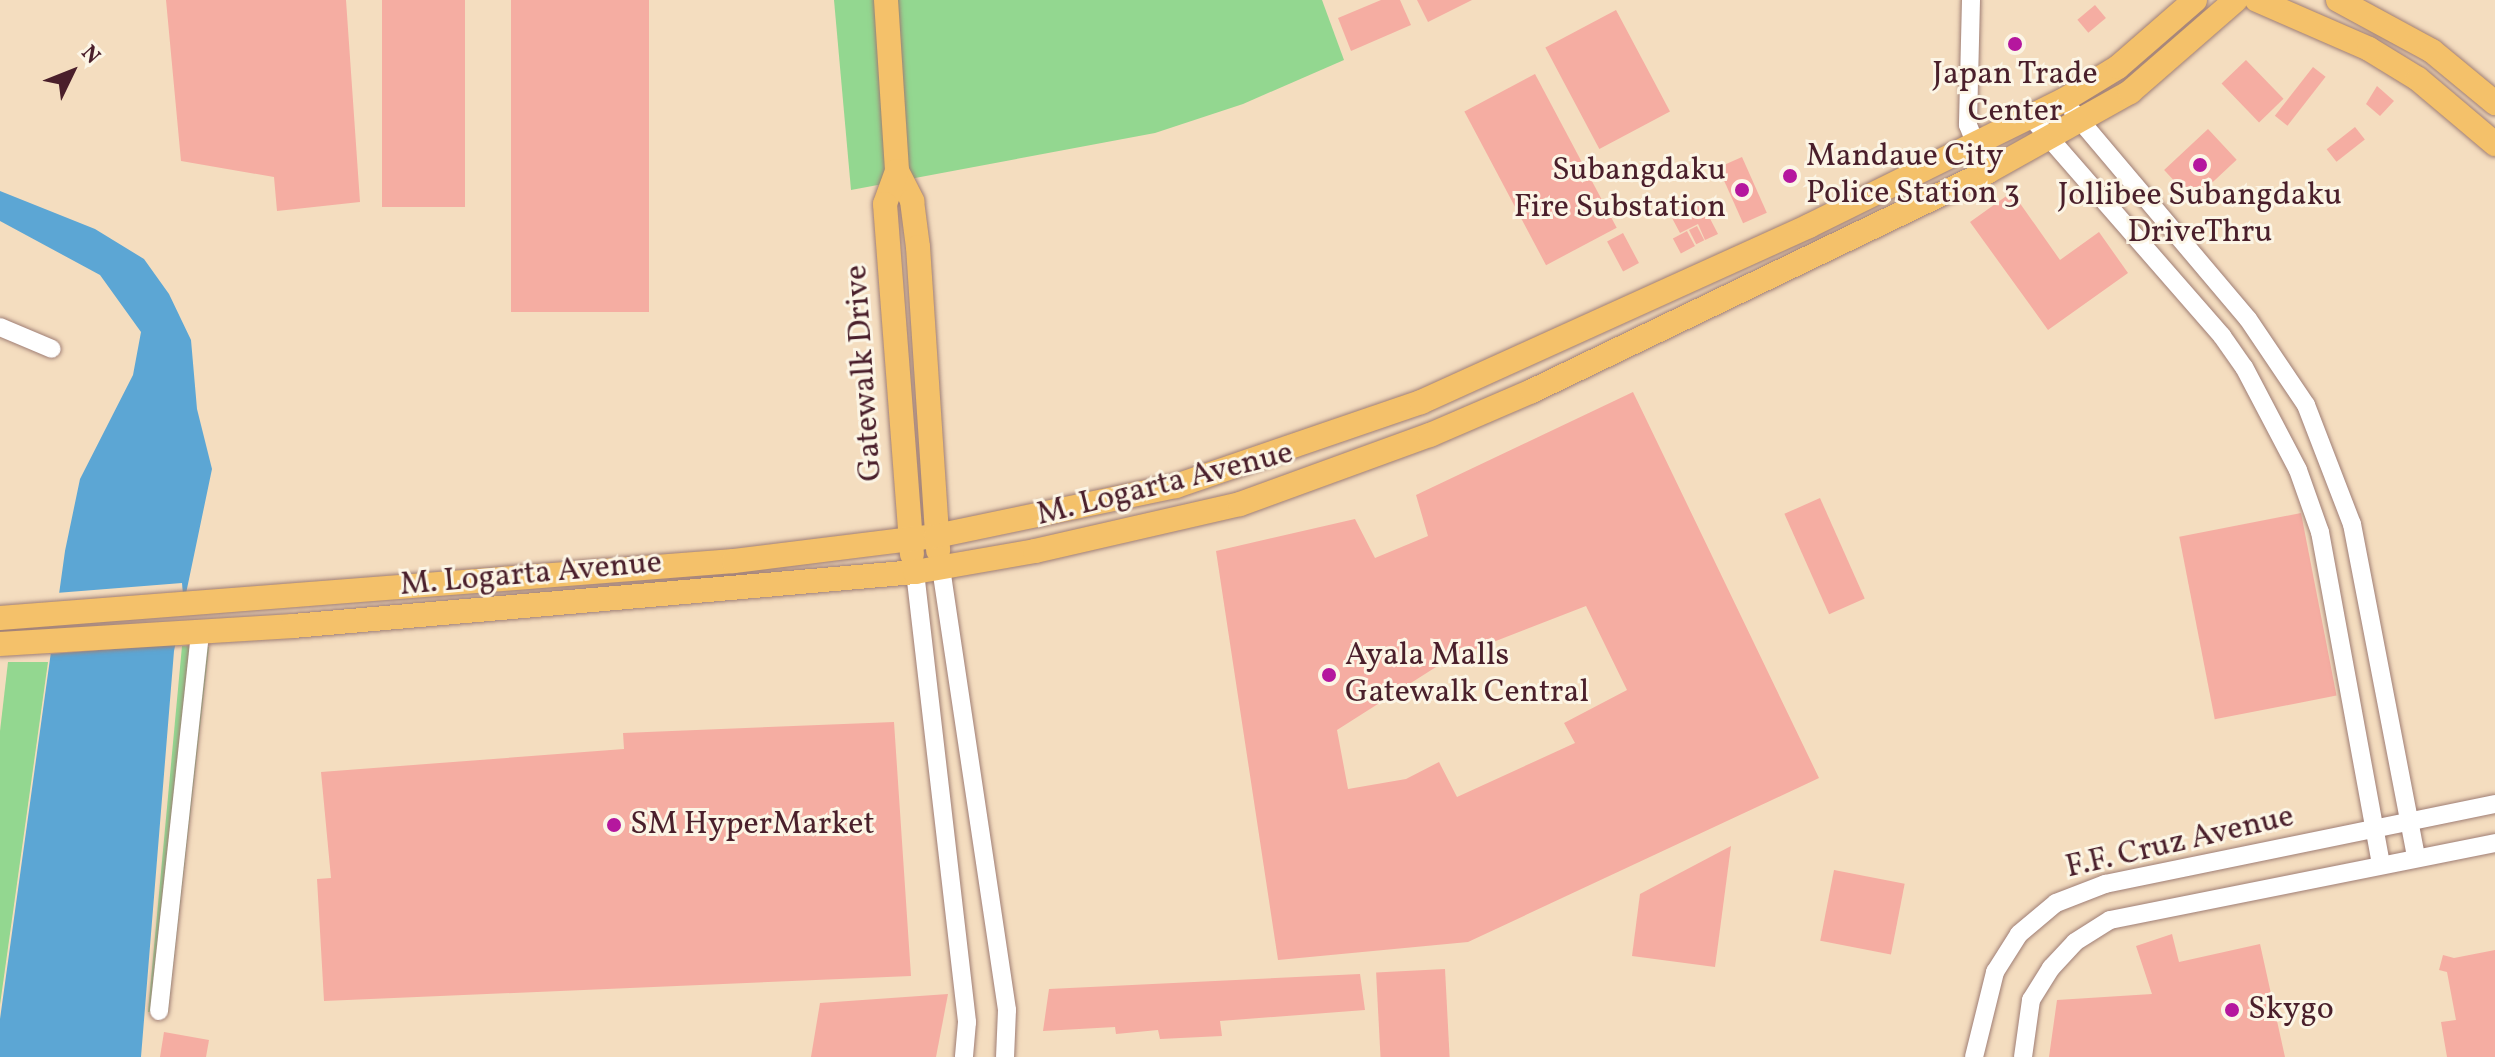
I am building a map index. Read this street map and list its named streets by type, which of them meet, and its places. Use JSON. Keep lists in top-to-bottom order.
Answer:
{
  "streets": {
    "main road": ["Gatewalk Drive", "M. Logarta Avenue"],
    "street": ["F.F. Cruz Avenue"]
  },
  "crossings": [
    ["Gatewalk Drive", "M. Logarta Avenue"]
  ],
  "places": [
    "Japan Trade Center",
    "Jollibee Subangdaku DriveThru",
    "Mandaue City Police Station 3",
    "Subangdaku Fire Substation",
    "Ayala Malls Gatewalk Central",
    "SM HyperMarket",
    "Skygo"
  ],
  "north": "top right"
}
